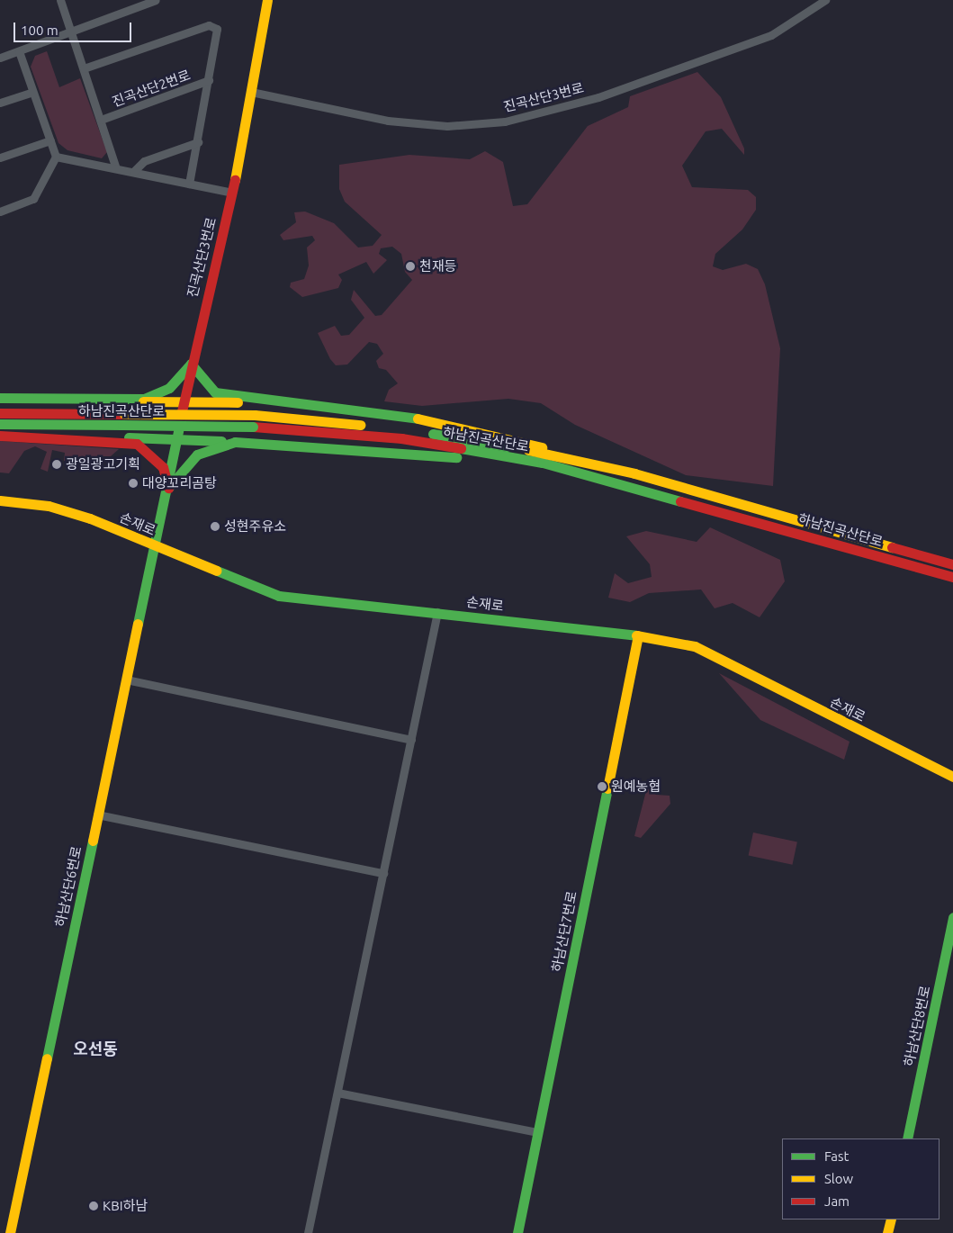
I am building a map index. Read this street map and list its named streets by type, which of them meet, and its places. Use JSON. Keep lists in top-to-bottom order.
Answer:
{
  "streets": {
    "main road": [
      "진곡산단3번로",
      "하남진곡산단로",
      "손재로",
      "하남산단6번로",
      "하남산단7번로",
      "하남산단8번로"
    ],
    "street": ["진곡산단2번로"]
  },
  "crossings": [
    ["진곡산단3번로", "하남산단6번로"],
    ["손재로", "하남산단6번로"],
    ["손재로", "하남산단7번로"]
  ],
  "districts": ["오선동"],
  "places": [
    "천재등",
    "광일광고기획",
    "대양꼬리곰탕",
    "성현주유소",
    "원예농협",
    "KBI하남"
  ],
  "legend": ["Fast", "Slow", "Jam"],
  "scale_bar": "100 m"
}
